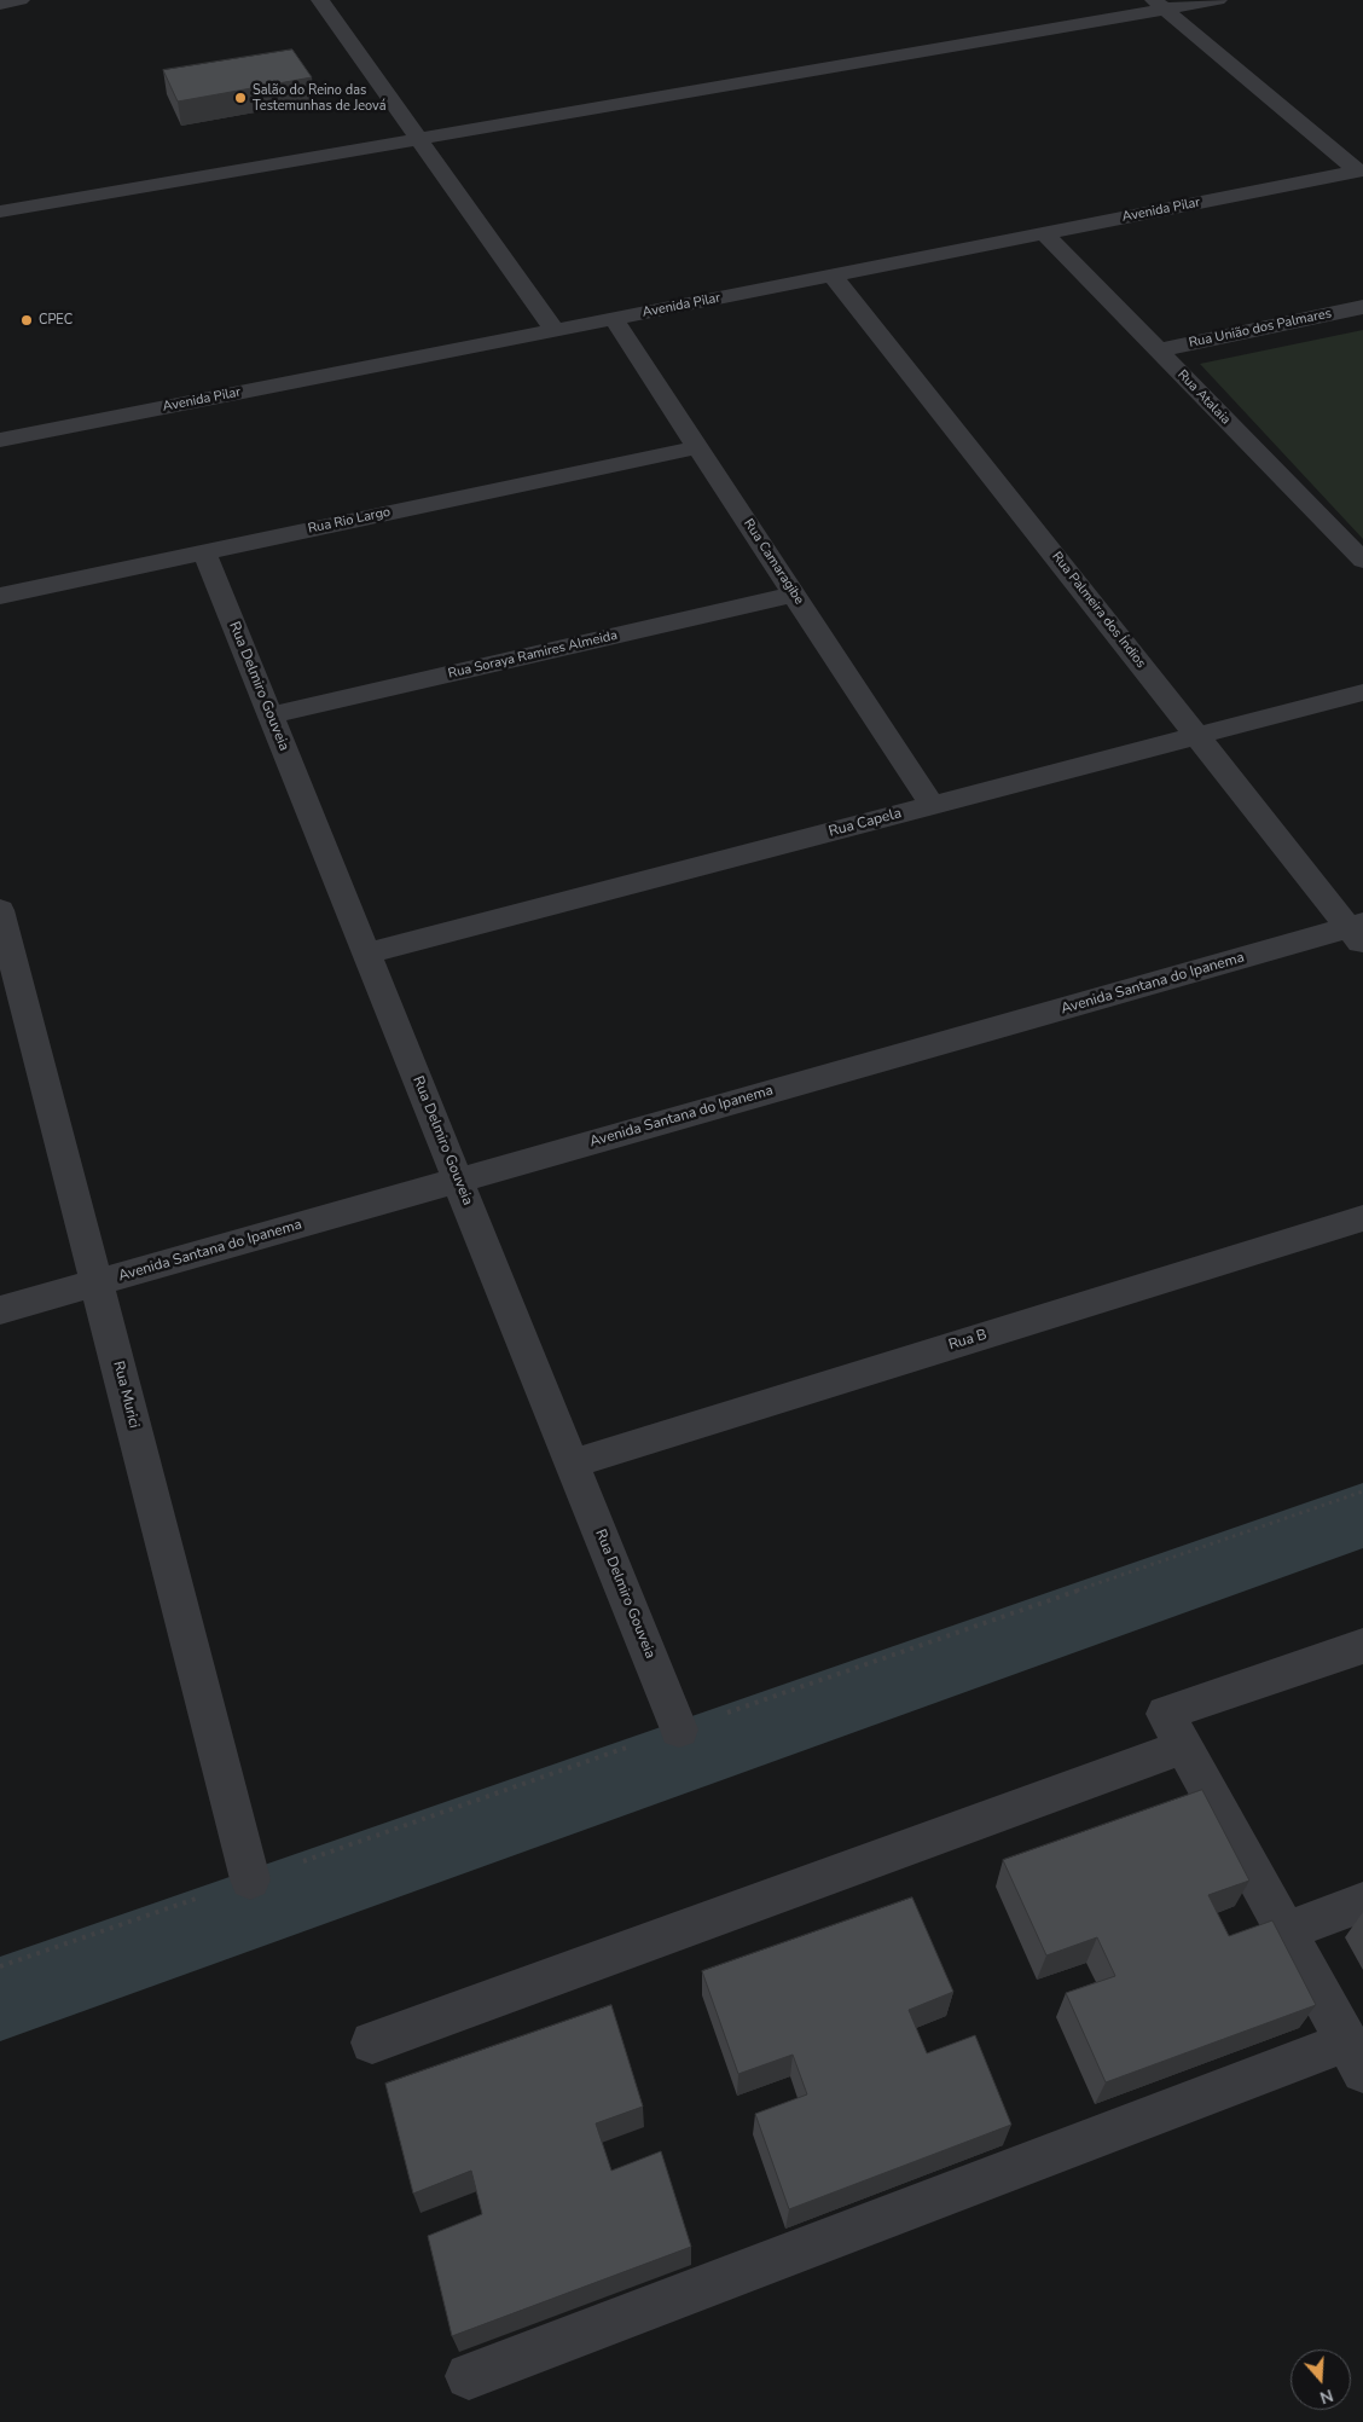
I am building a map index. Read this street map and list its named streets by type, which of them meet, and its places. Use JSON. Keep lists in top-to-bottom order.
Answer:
{
  "streets": {
    "street": [
      "Avenida Pilar",
      "Rua União dos Palmares",
      "Rua Atalaia",
      "Rua Rio Largo",
      "Rua Camaragibe",
      "Rua Palmeira dos Índios",
      "Rua Soraya Ramires Almeida",
      "Rua Delmiro Gouveia",
      "Rua Capela",
      "Avenida Santana do Ipanema",
      "Rua B",
      "Rua Murici"
    ]
  },
  "crossings": [
    ["Avenida Pilar", "Rua Atalaia"],
    ["Avenida Pilar", "Rua Camaragibe"],
    ["Avenida Pilar", "Rua Palmeira dos Índios"],
    ["Rua União dos Palmares", "Rua Atalaia"],
    ["Rua Rio Largo", "Rua Camaragibe"],
    ["Rua Rio Largo", "Rua Delmiro Gouveia"],
    ["Rua Camaragibe", "Rua Soraya Ramires Almeida"],
    ["Rua Camaragibe", "Rua Capela"],
    ["Rua Palmeira dos Índios", "Rua Capela"],
    ["Rua Palmeira dos Índios", "Avenida Santana do Ipanema"],
    ["Rua Soraya Ramires Almeida", "Rua Delmiro Gouveia"],
    ["Rua Delmiro Gouveia", "Rua Capela"],
    ["Rua Delmiro Gouveia", "Avenida Santana do Ipanema"],
    ["Rua Delmiro Gouveia", "Rua B"],
    ["Avenida Santana do Ipanema", "Rua Murici"]
  ],
  "places": ["Salão do Reino das Testemunhas de Jeová", "CPEC"],
  "north": "bottom"
}
